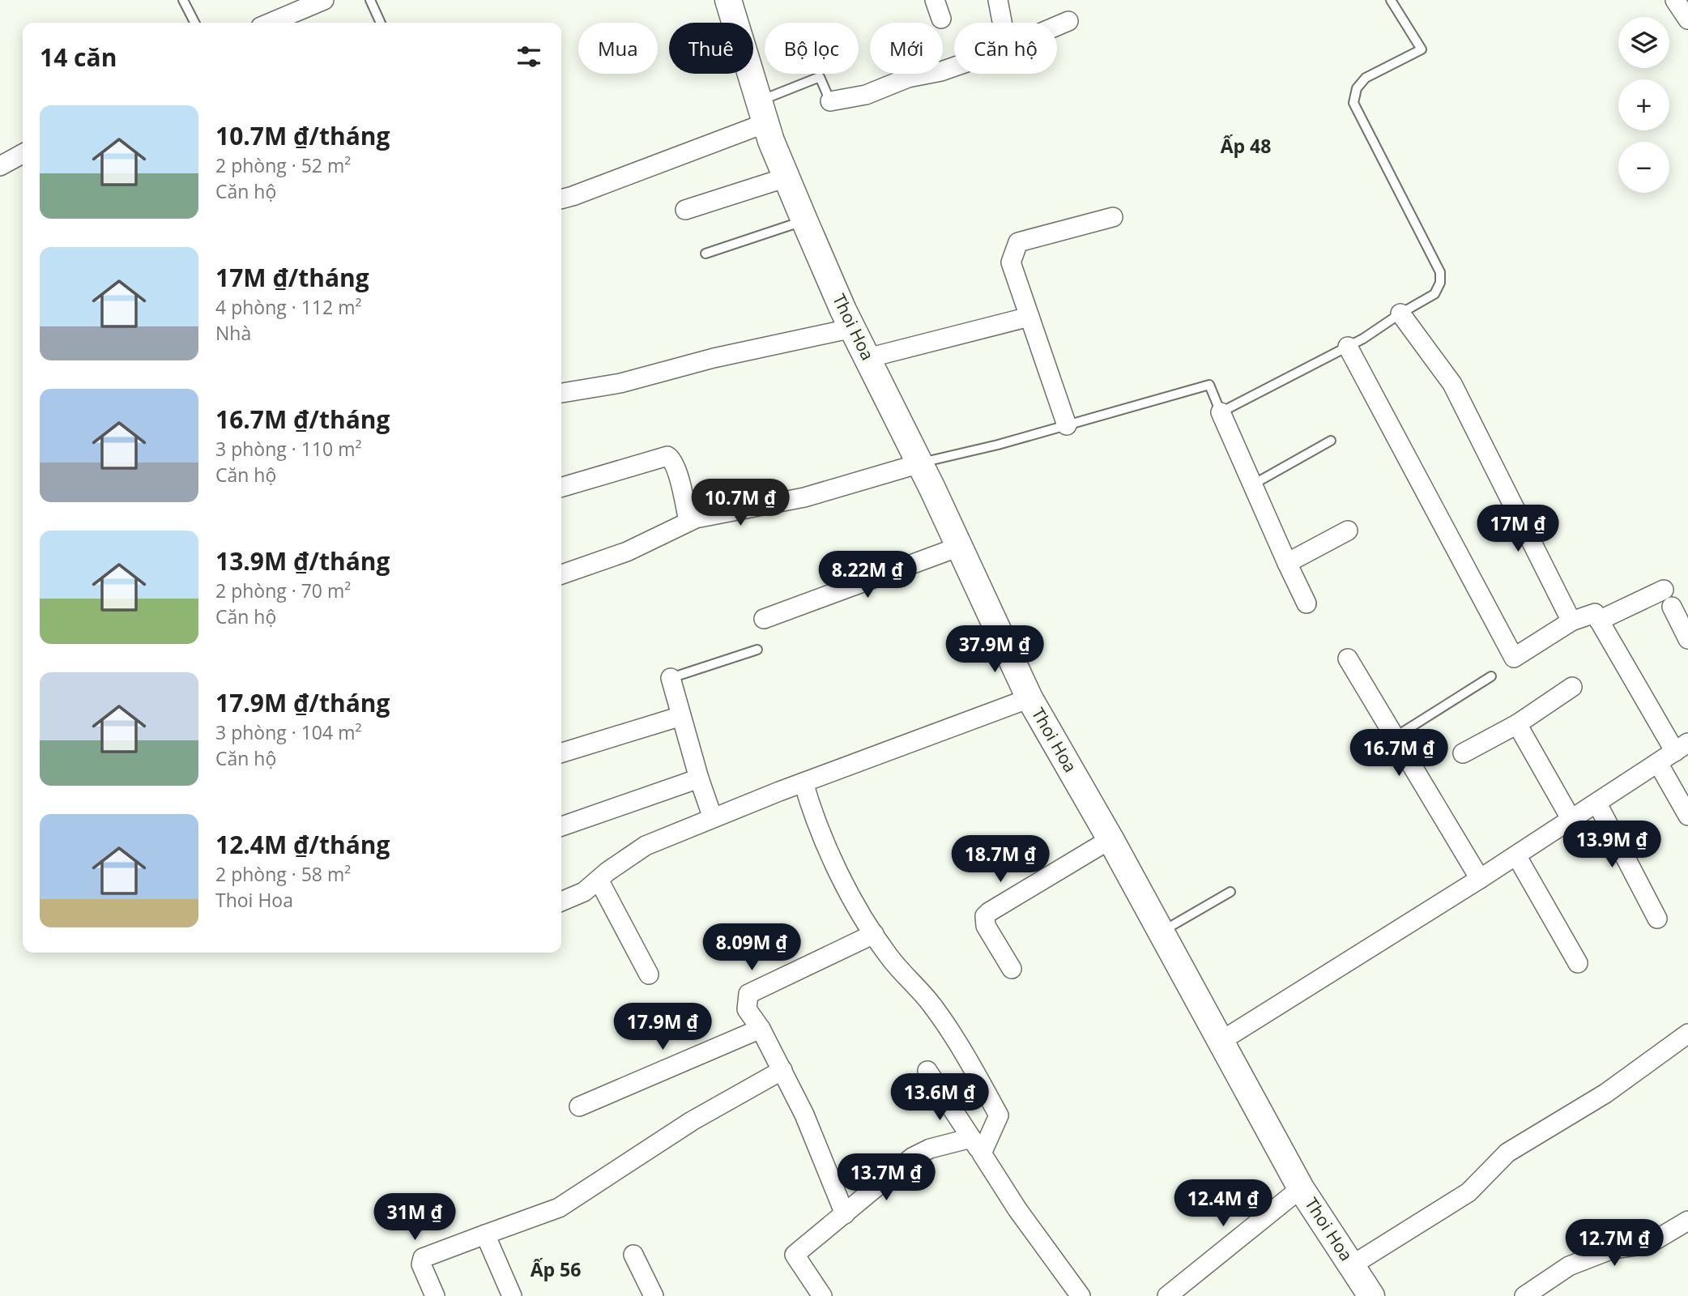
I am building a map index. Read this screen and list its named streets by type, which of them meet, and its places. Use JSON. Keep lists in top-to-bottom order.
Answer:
{
  "streets": {
    "street": ["Thoi Hoa"]
  },
  "districts": ["Ấp 48", "Ấp 56"],
  "page": {
    "map_buttons": ["+", "−"],
    "chip": [
      "Mua",
      "Thuê",
      "Bộ lọc",
      "Mới",
      "Căn hộ"
    ],
    "heading": "14 căn",
    "list": [
      {
        "name": "10.7M ₫/tháng",
        "note": "2 phòng · 52 m² · Căn hộ"
      },
      {
        "name": "17M ₫/tháng",
        "note": "4 phòng · 112 m² · Nhà"
      },
      {
        "name": "16.7M ₫/tháng",
        "note": "3 phòng · 110 m² · Căn hộ"
      },
      {
        "name": "13.9M ₫/tháng",
        "note": "2 phòng · 70 m² · Căn hộ"
      },
      {
        "name": "17.9M ₫/tháng",
        "note": "3 phòng · 104 m² · Căn hộ"
      },
      {
        "name": "12.4M ₫/tháng",
        "note": "2 phòng · 58 m² · Thoi Hoa"
      }
    ],
    "price": [
      "10.7M ₫",
      "17M ₫",
      "8.22M ₫",
      "37.9M ₫",
      "16.7M ₫",
      "13.9M ₫",
      "18.7M ₫",
      "8.09M ₫",
      "17.9M ₫",
      "13.6M ₫",
      "13.7M ₫",
      "12.4M ₫",
      "31M ₫",
      "12.7M ₫"
    ]
  }
}
